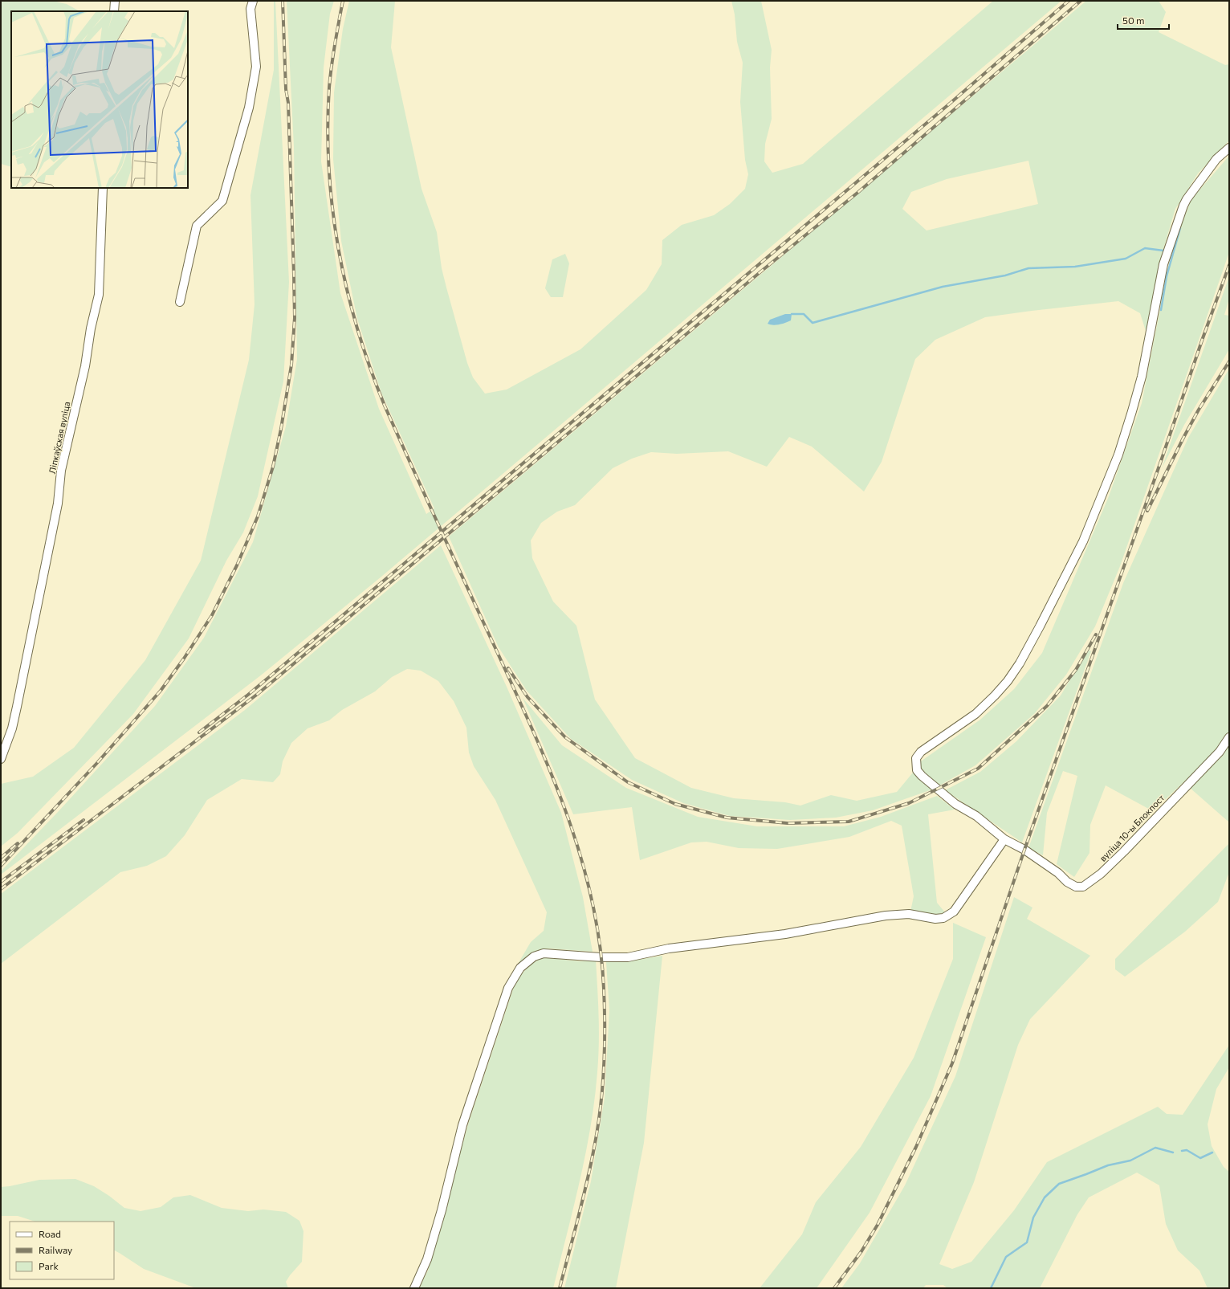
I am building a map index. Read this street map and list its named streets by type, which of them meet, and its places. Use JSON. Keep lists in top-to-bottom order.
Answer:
{
  "streets": {
    "street": ["Ліпкаўская вуліца", "вуліца 10-ы Блокпост"]
  },
  "legend": ["Road", "Railway", "Park"],
  "scale_bar": "50 m"
}
